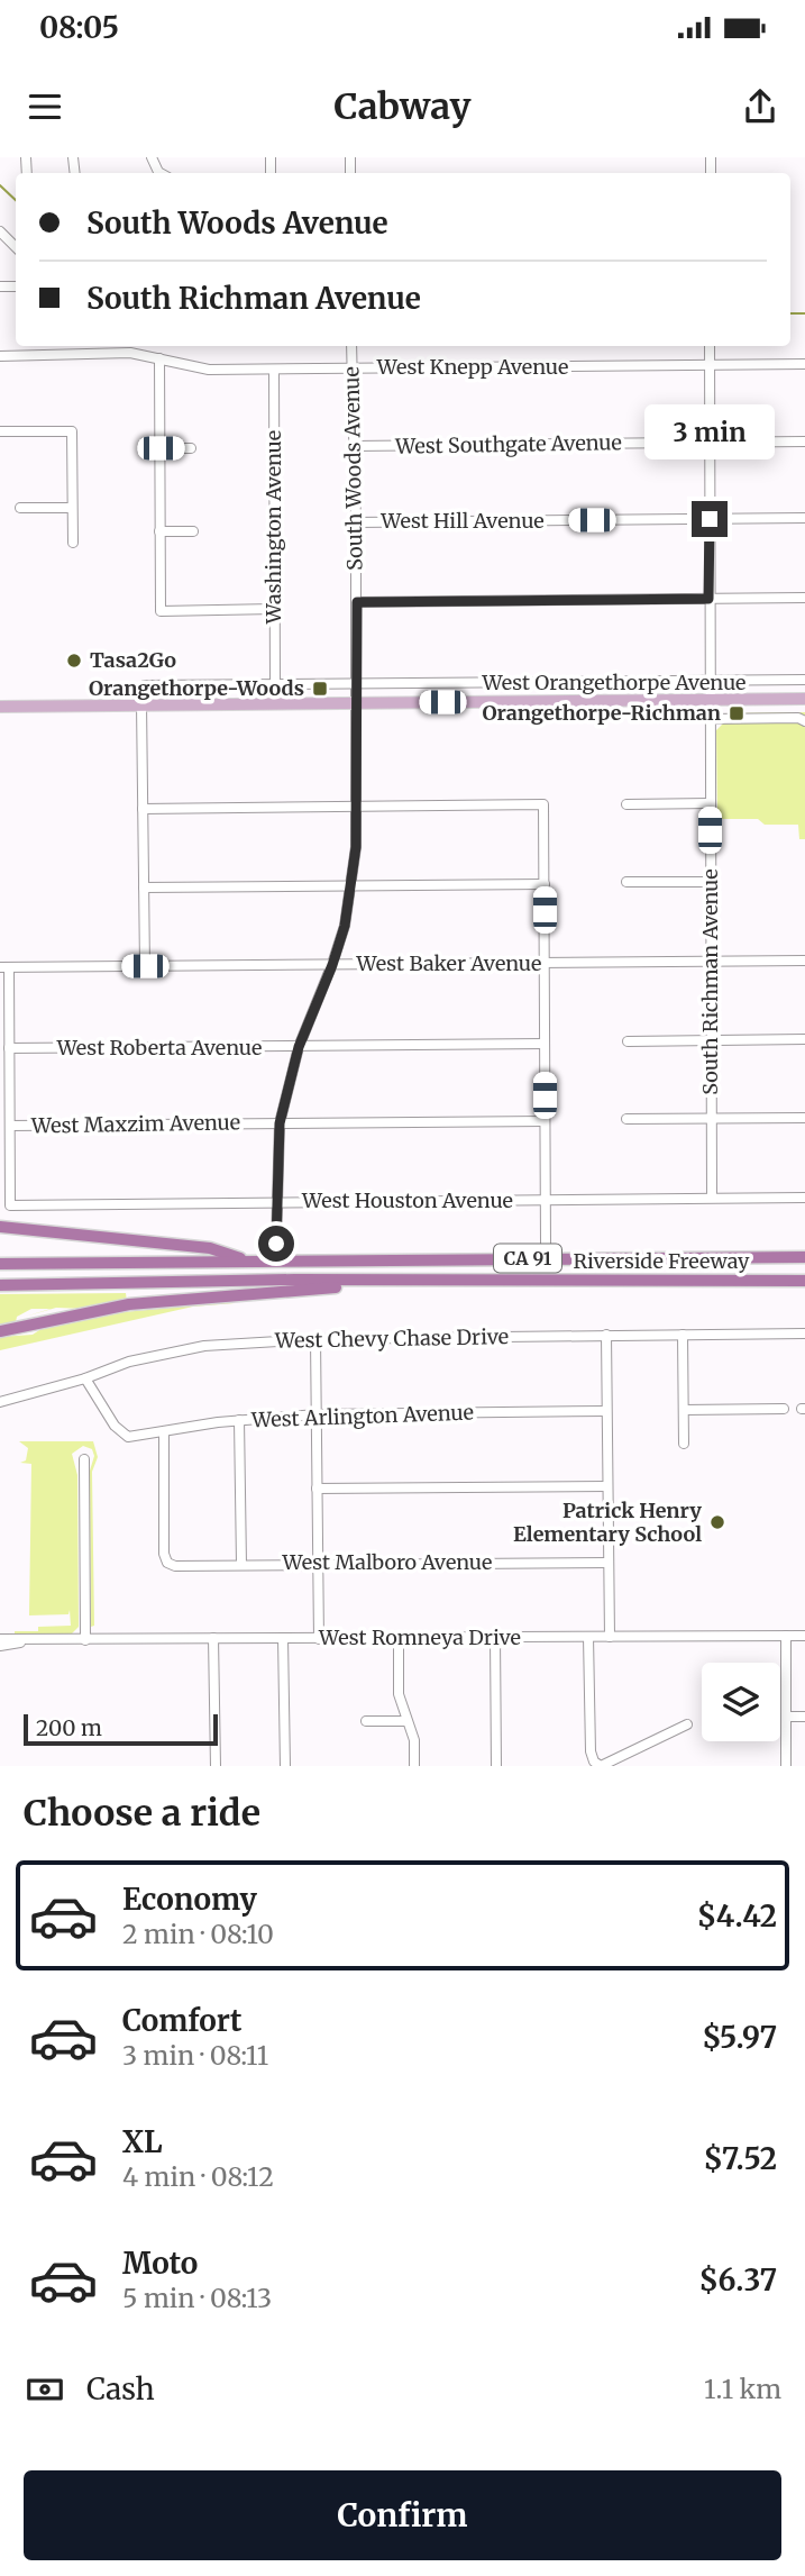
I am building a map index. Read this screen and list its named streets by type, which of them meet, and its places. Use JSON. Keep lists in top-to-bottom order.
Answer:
{
  "streets": {
    "highway": ["CA 91", "Riverside Freeway"],
    "main road": ["West Orangethorpe Avenue"],
    "street": [
      "West Knepp Avenue",
      "West Southgate Avenue",
      "South Woods Avenue",
      "West Hill Avenue",
      "Washington Avenue",
      "West Baker Avenue",
      "South Richman Avenue",
      "West Roberta Avenue",
      "West Maxzim Avenue",
      "West Houston Avenue",
      "West Chevy Chase Drive",
      "West Arlington Avenue",
      "West Malboro Avenue",
      "West Romneya Drive"
    ]
  },
  "crossings": [
    ["West Knepp Avenue", "South Woods Avenue"],
    ["West Knepp Avenue", "Washington Avenue"],
    ["West Knepp Avenue", "South Richman Avenue"],
    ["West Southgate Avenue", "South Woods Avenue"],
    ["West Southgate Avenue", "South Richman Avenue"],
    ["South Woods Avenue", "West Hill Avenue"],
    ["South Woods Avenue", "West Orangethorpe Avenue"],
    ["South Woods Avenue", "West Baker Avenue"],
    ["South Woods Avenue", "West Roberta Avenue"],
    ["South Woods Avenue", "West Maxzim Avenue"],
    ["South Woods Avenue", "West Houston Avenue"],
    ["West Hill Avenue", "South Richman Avenue"],
    ["West Orangethorpe Avenue", "South Richman Avenue"],
    ["West Baker Avenue", "South Richman Avenue"],
    ["South Richman Avenue", "West Houston Avenue"],
    ["West Maxzim Avenue", "West Houston Avenue"],
    ["West Chevy Chase Drive", "West Arlington Avenue"],
    ["West Arlington Avenue", "West Malboro Avenue"]
  ],
  "places": {
    "other": ["Tasa2Go", "Patrick Henry Elementary School"],
    "transit": ["Orangethorpe-Woods", "Orangethorpe-Richman"]
  },
  "scale_bar": "200 m",
  "page": {
    "status": "08:05",
    "header": "Cabway",
    "banner": ["South Woods Avenue", "South Richman Avenue"],
    "bubble": "3 min",
    "scale": "200 m",
    "heading": "Choose a ride",
    "list": [
      {
        "name": "Economy",
        "note": "2 min · 08:10",
        "value": "$4.42"
      },
      {
        "name": "Comfort",
        "note": "3 min · 08:11",
        "value": "$5.97"
      },
      {
        "name": "XL",
        "note": "4 min · 08:12",
        "value": "$7.52"
      },
      {
        "name": "Moto",
        "note": "5 min · 08:13",
        "value": "$6.37"
      }
    ],
    "pay": ["Cash", "1.1 km"],
    "buttons": "Confirm"
  }
}
